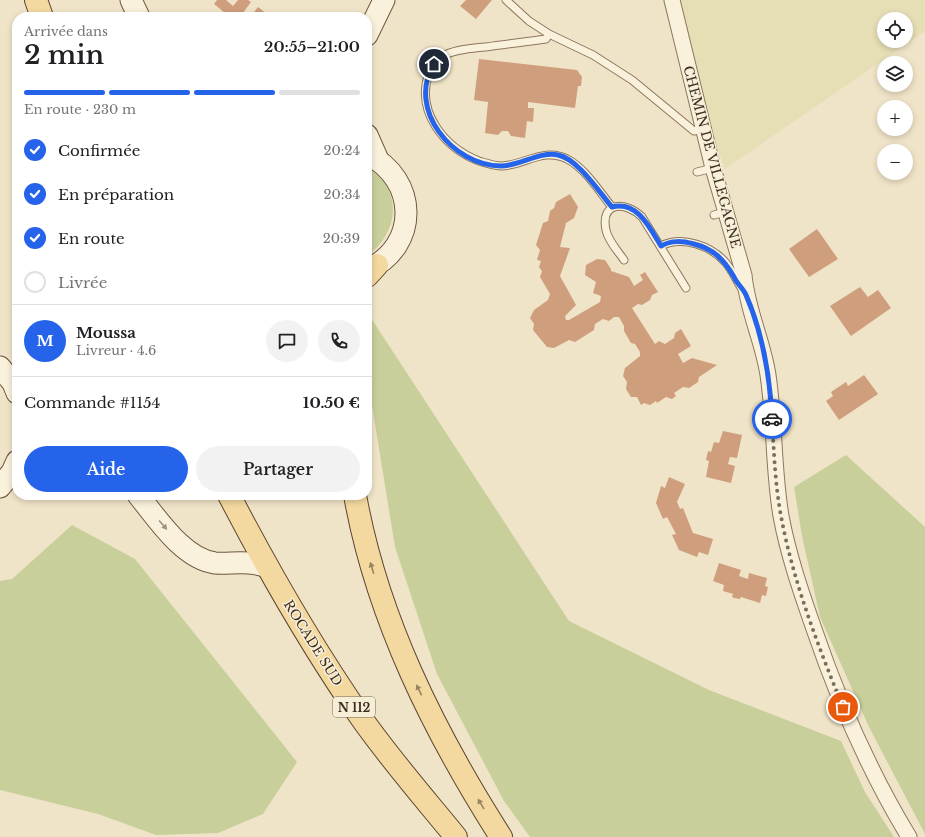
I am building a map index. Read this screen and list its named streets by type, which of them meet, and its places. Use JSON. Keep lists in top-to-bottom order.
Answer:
{
  "streets": {
    "main road": ["ROCADE SUD", "N 112"],
    "street": ["CHEMIN DE VILLEGAGNE"]
  },
  "page": {
    "map_buttons": ["+", "−"],
    "heading": ["2 min", "Arrivée dans", "20:55–21:00"],
    "panel": [
      "Moussa",
      "Livreur · 4.6",
      "Commande #1154",
      "10.50 €"
    ],
    "bar": "En route · 230 m",
    "list": [
      ["Confirmée", "20:24"],
      ["En préparation", "20:34"],
      ["En route", "20:39"],
      "Livrée"
    ],
    "round": "M",
    "buttons": ["Aide", "Partager"]
  }
}
